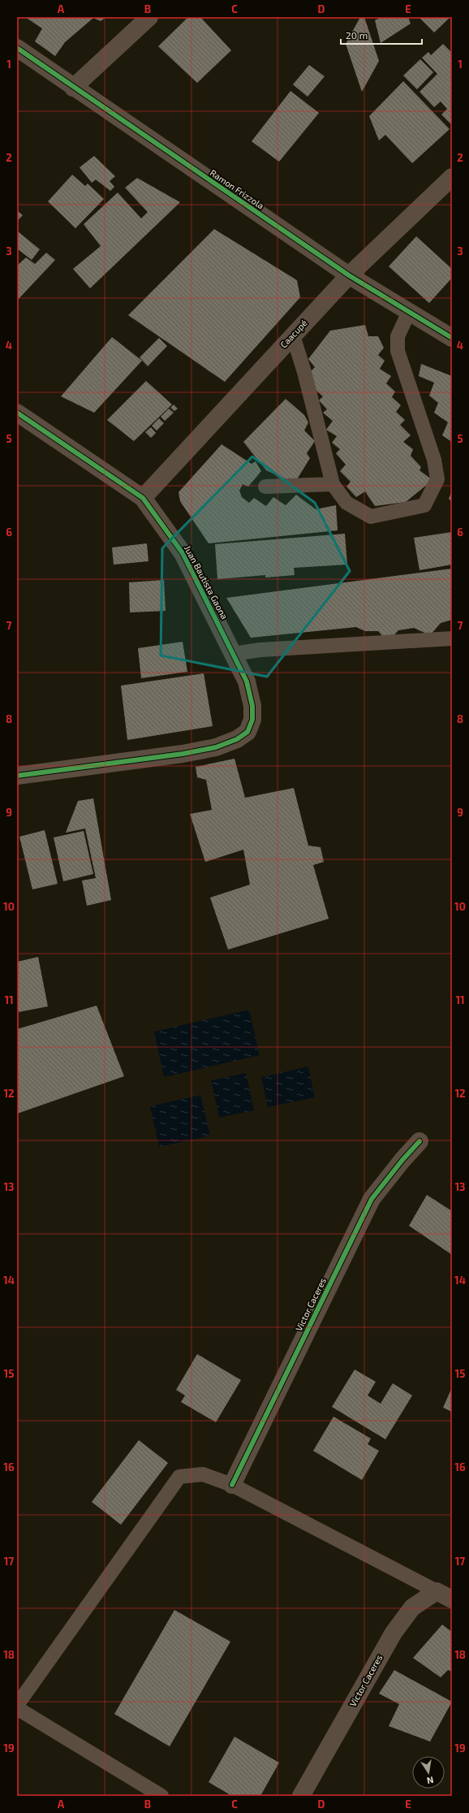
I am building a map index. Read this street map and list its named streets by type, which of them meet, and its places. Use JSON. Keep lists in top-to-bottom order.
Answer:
{
  "streets": {
    "street": [
      "Ramon Frizzola",
      "Caacupé",
      "Juan Bautista Gaona",
      "Victor Caceres"
    ]
  },
  "crossings": [
    ["Ramon Frizzola", "Caacupé"],
    ["Caacupé", "Juan Bautista Gaona"]
  ],
  "scale_bar": "20 m",
  "north": "bottom",
  "grid": {
    "columns": [
      "A",
      "B",
      "C",
      "D",
      "E"
    ],
    "rows": [
      "1",
      "2",
      "3",
      "4",
      "5",
      "6",
      "7",
      "8",
      "9",
      "10",
      "11",
      "12",
      "13",
      "14",
      "15",
      "16",
      "17",
      "18",
      "19"
    ]
  }
}
